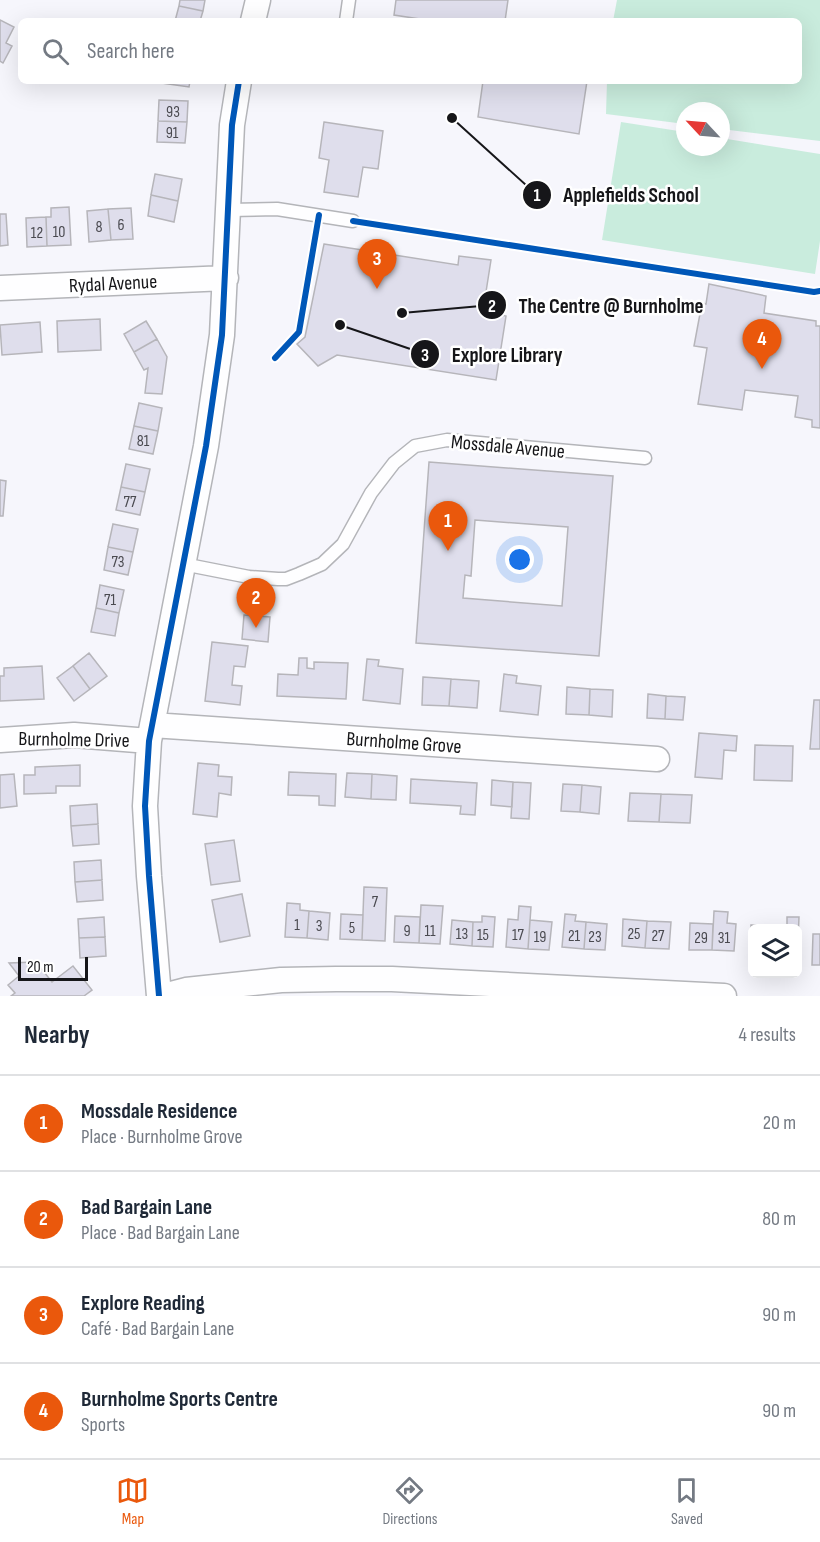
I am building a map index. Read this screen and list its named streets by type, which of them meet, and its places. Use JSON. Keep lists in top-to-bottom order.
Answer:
{
  "streets": {
    "street": ["Rydal Avenue", "Burnholme Drive", "Burnholme Grove"],
    "lane": ["Mossdale Avenue"]
  },
  "crossings": [
    ["Burnholme Drive", "Burnholme Grove"]
  ],
  "places": ["Applefields School", "The Centre @ Burnholme", "Explore Library"],
  "house_numbers": [
    "93",
    "91",
    "6",
    "8",
    "10",
    "12",
    "81",
    "77",
    "73",
    "71",
    "7",
    "1",
    "3",
    "5",
    "9",
    "11",
    "13",
    "25",
    "15",
    "17",
    "21",
    "27",
    "19",
    "23",
    "29",
    "31"
  ],
  "scale_bar": "20 m",
  "north": "top left",
  "page": {
    "search": "Search here",
    "pins": [
      "3",
      "4",
      "1",
      "2"
    ],
    "scale": "20 m",
    "heading": ["Nearby", "4 results"],
    "list": [
      {
        "mark": "1",
        "name": "Mossdale Residence",
        "note": "Place · Burnholme Grove",
        "value": "20 m"
      },
      {
        "mark": "2",
        "name": "Bad Bargain Lane",
        "note": "Place · Bad Bargain Lane",
        "value": "80 m"
      },
      {
        "mark": "3",
        "name": "Explore Reading",
        "note": "Café · Bad Bargain Lane",
        "value": "90 m"
      },
      {
        "mark": "4",
        "name": "Burnholme Sports Centre",
        "note": "Sports",
        "value": "90 m"
      }
    ],
    "nav": ["Map", "Directions", "Saved"]
  }
}
